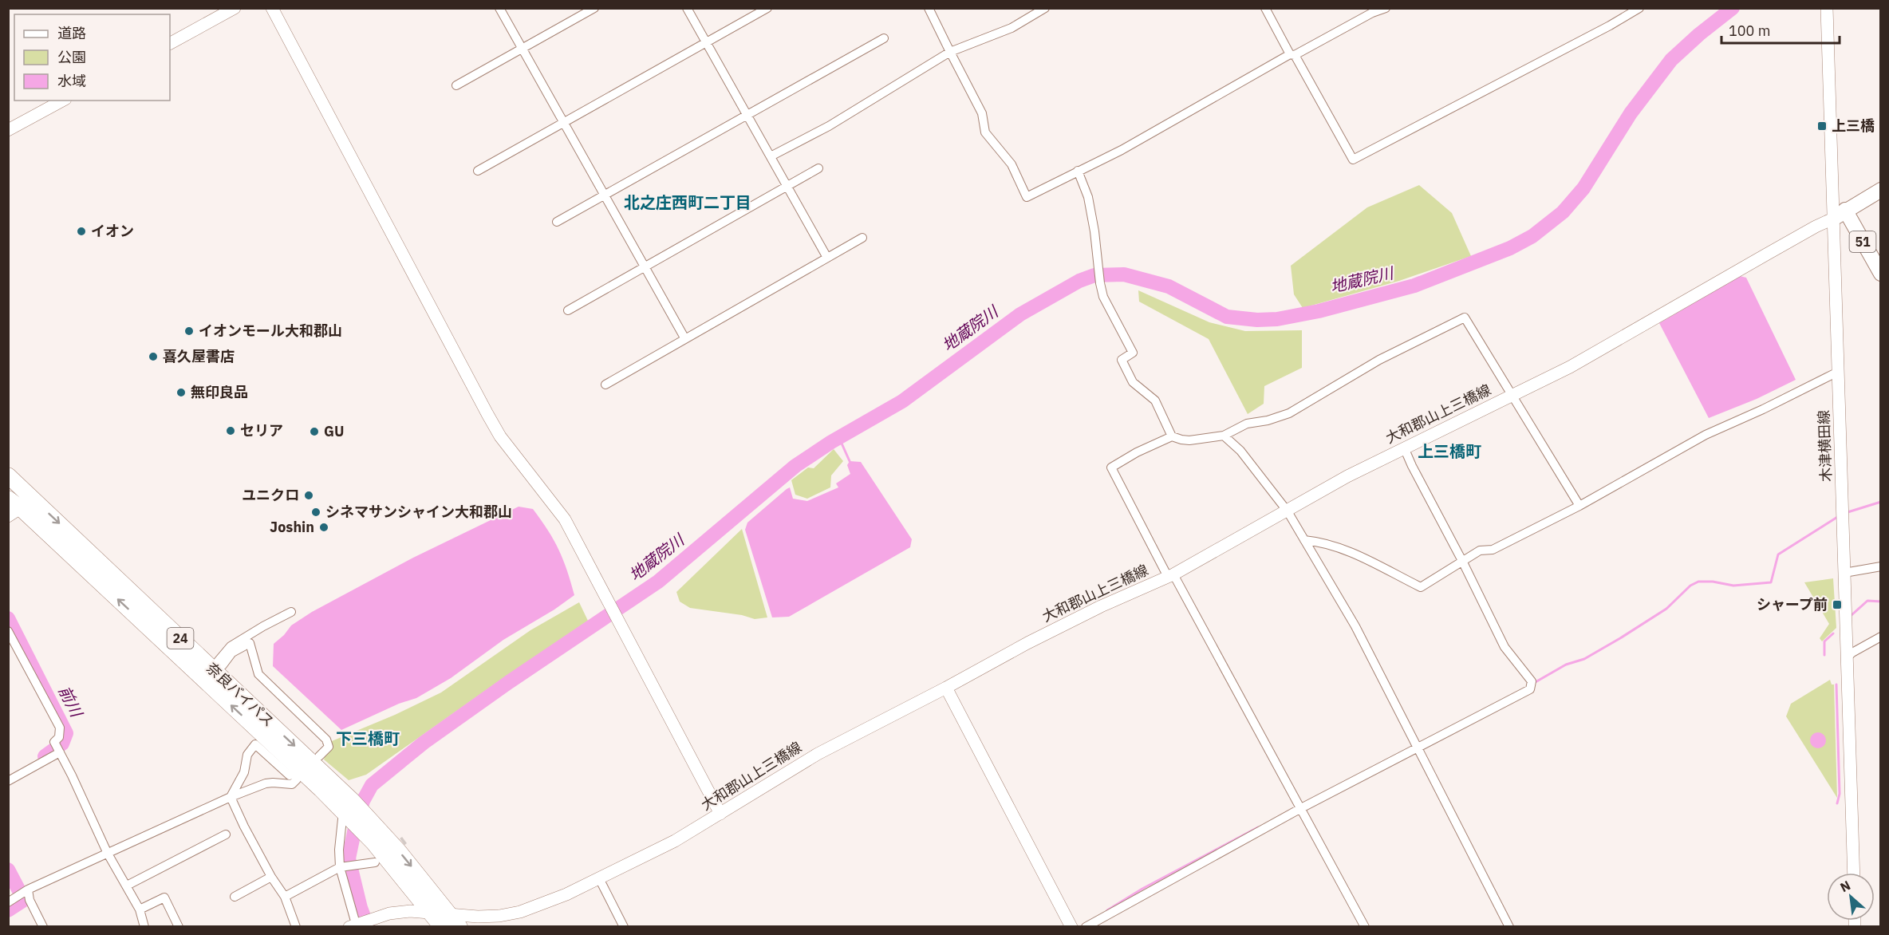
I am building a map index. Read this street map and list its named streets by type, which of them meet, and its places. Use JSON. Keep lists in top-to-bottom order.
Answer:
{
  "streets": {
    "highway": ["24", "奈良バイパス"],
    "main road": ["51", "大和郡山上三橋線", "木津横田線"]
  },
  "crossings": [
    ["51", "大和郡山上三橋線"],
    ["51", "木津横田線"],
    ["大和郡山上三橋線", "木津横田線"],
    ["大和郡山上三橋線", "奈良バイパス"]
  ],
  "districts": ["北之庄西町二丁目", "上三橋町", "下三橋町"],
  "water": ["地蔵院川", "前川"],
  "places": {
    "transit": ["上三橋", "シャープ前"],
    "other": [
      "イオン",
      "イオンモール大和郡山",
      "喜久屋書店",
      "無印良品",
      "セリア",
      "GU",
      "ユニクロ",
      "シネマサンシャイン大和郡山",
      "Joshin"
    ]
  },
  "legend": ["道路", "公園", "水域"],
  "scale_bar": "100 m",
  "north": "top left"
}
